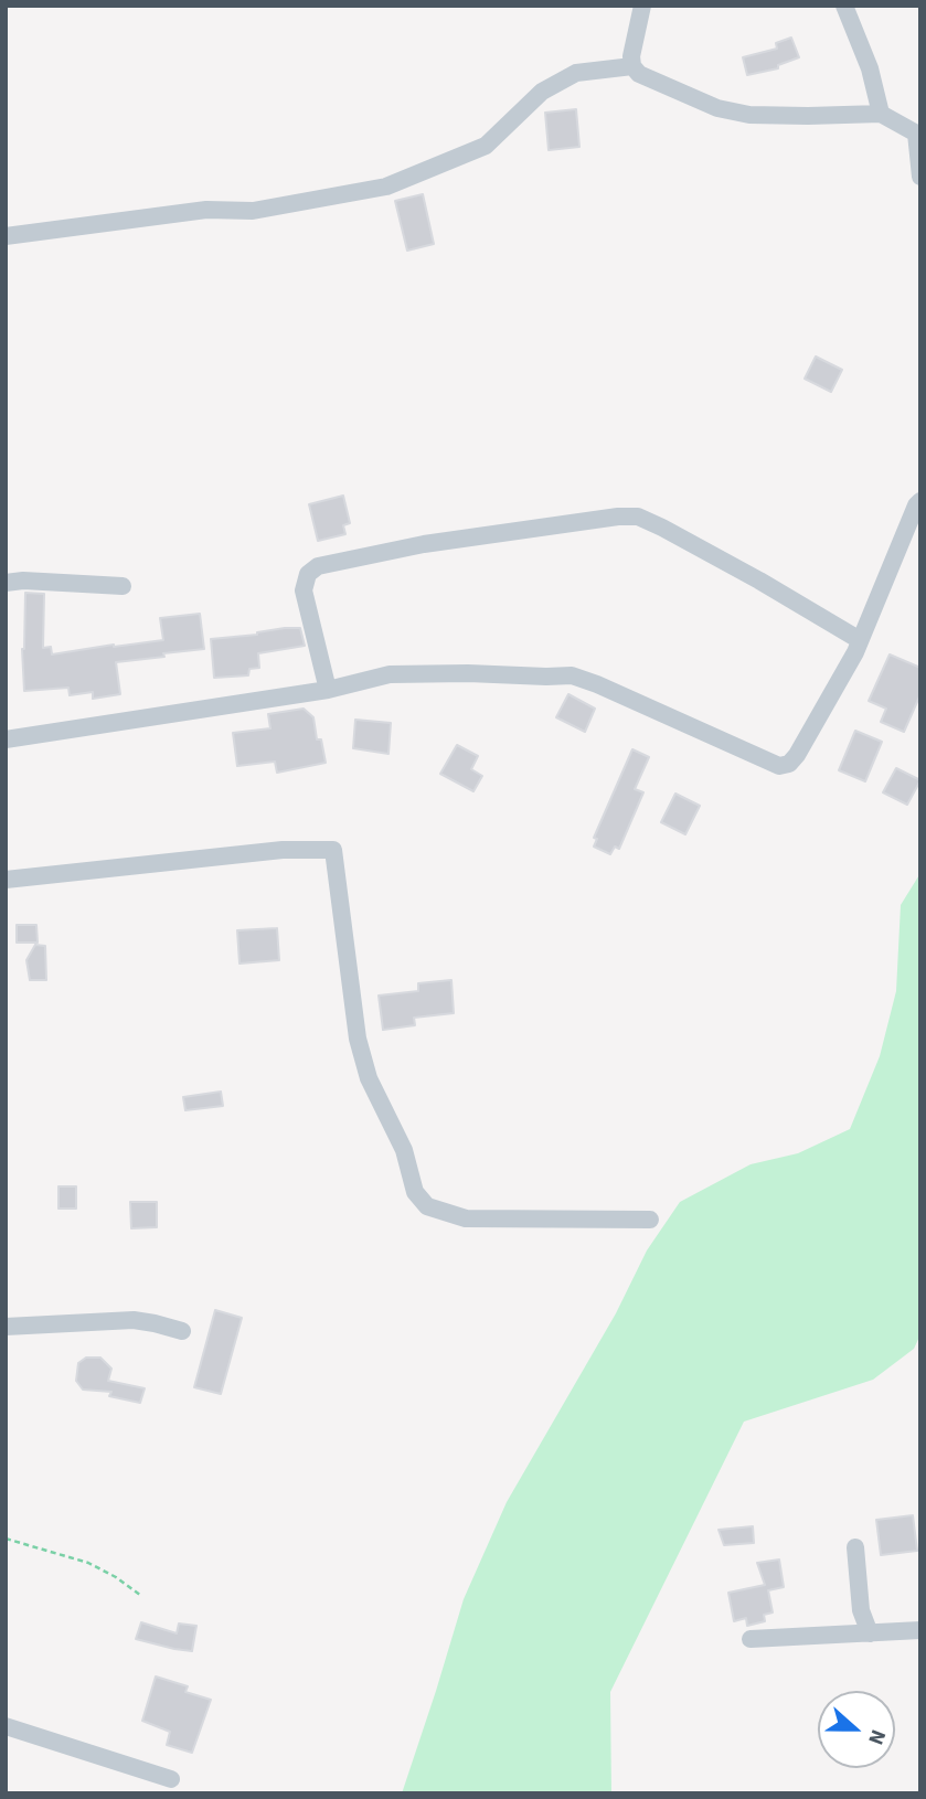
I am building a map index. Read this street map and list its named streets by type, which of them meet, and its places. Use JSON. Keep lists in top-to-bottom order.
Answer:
{
  "north": "right"
}
